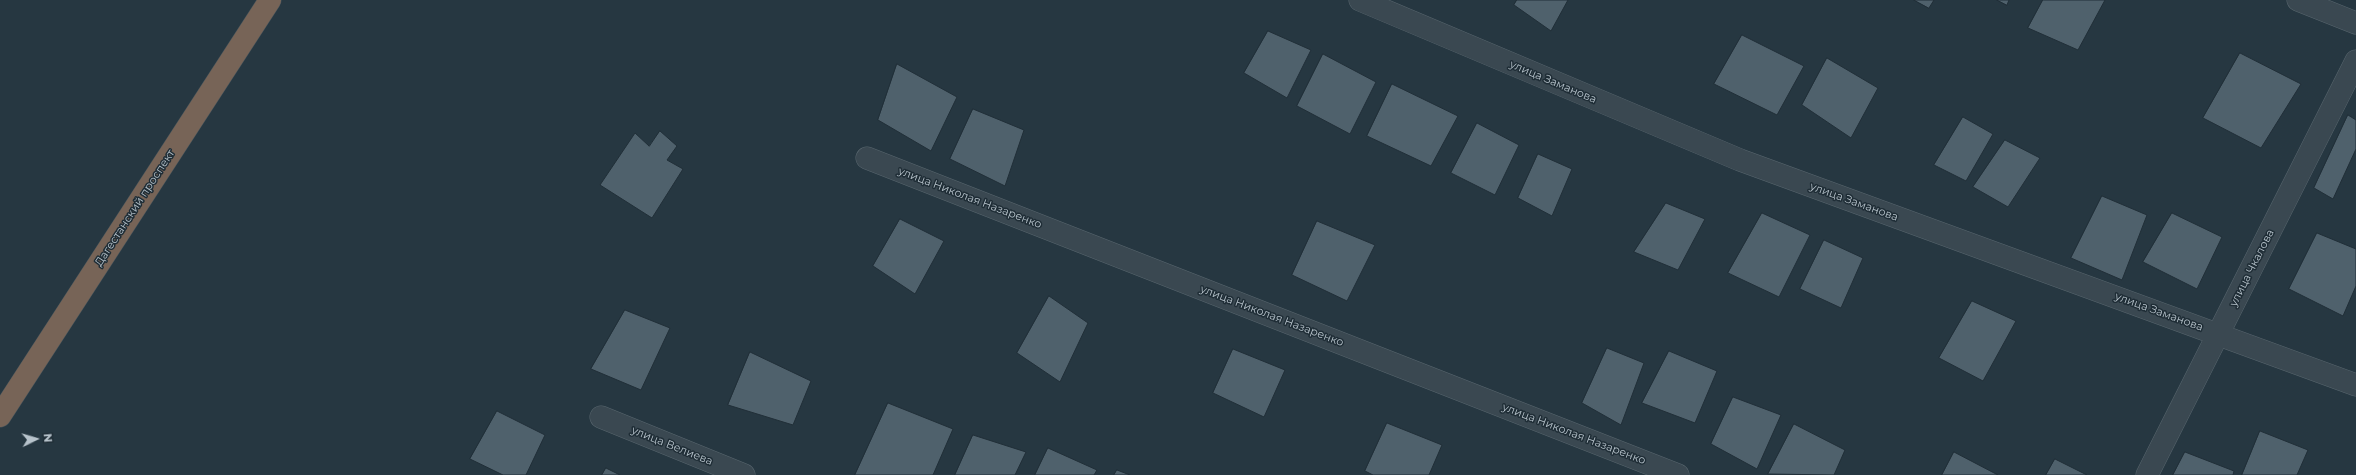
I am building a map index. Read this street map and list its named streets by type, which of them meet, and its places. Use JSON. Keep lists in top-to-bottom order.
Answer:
{
  "streets": {
    "highway": ["Дагестанский проспект"],
    "street": [
      "улица Заманова",
      "улица Николая Назаренко",
      "улица Чкалова",
      "улица Велиева"
    ]
  },
  "crossings": [
    ["улица Заманова", "улица Чкалова"]
  ],
  "north": "right"
}
